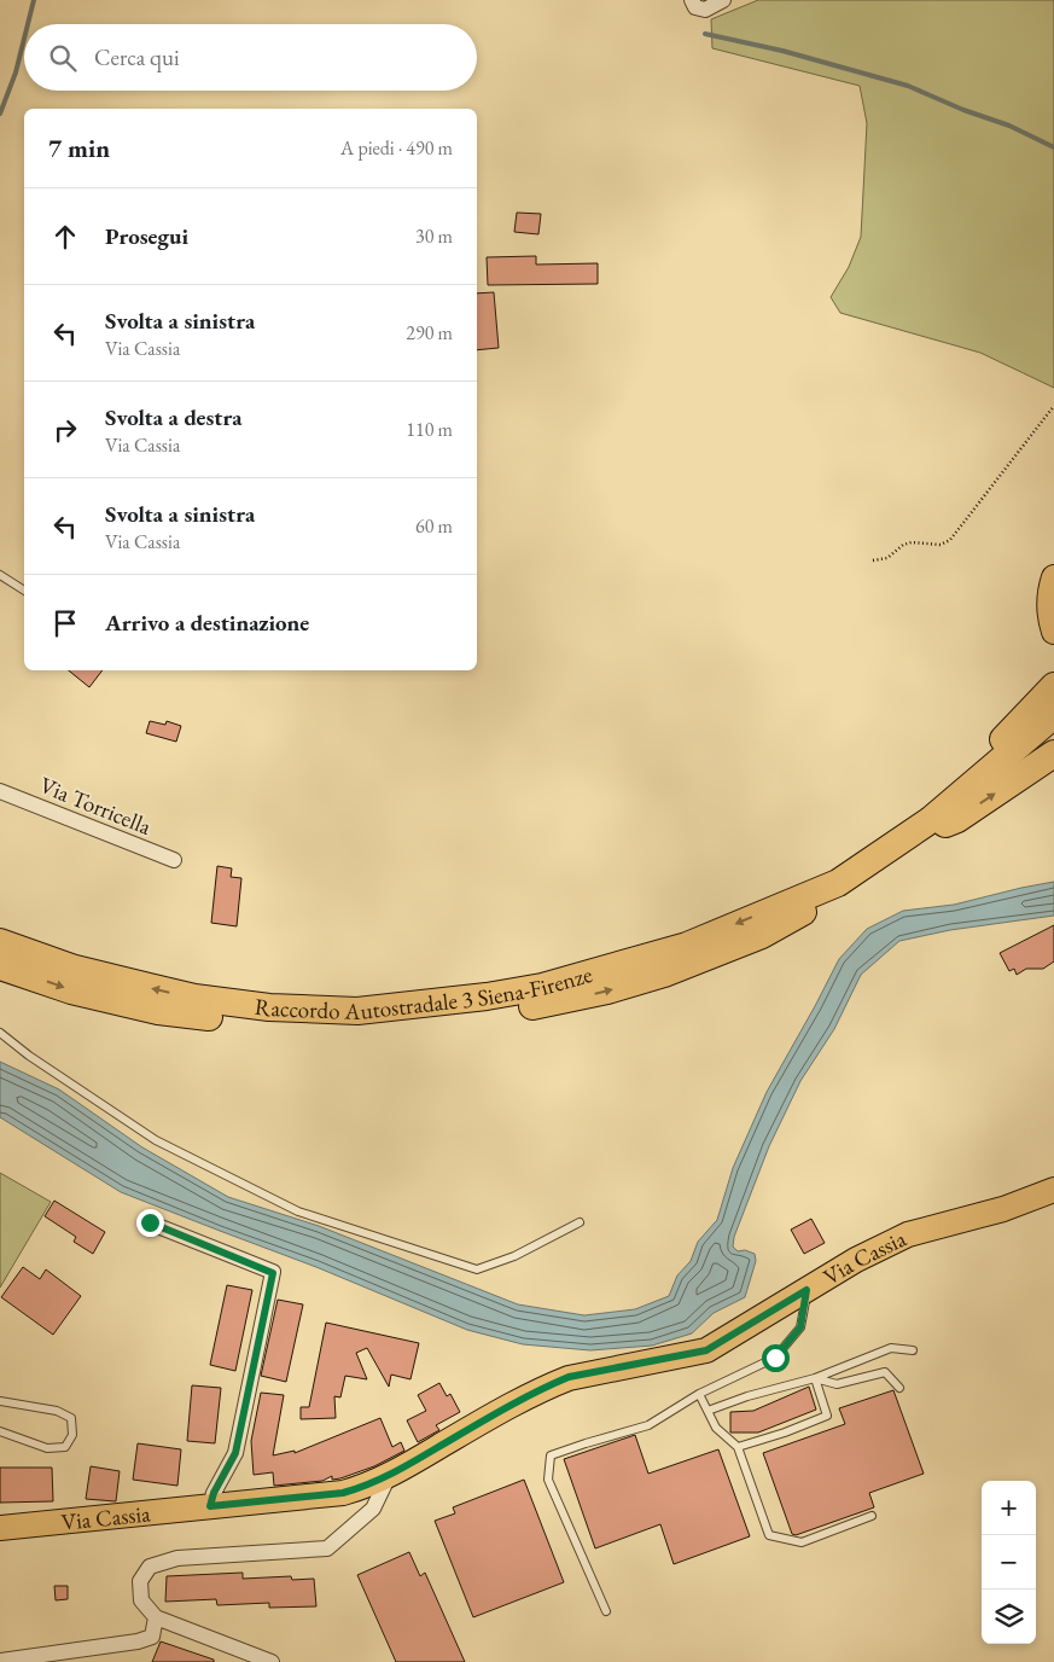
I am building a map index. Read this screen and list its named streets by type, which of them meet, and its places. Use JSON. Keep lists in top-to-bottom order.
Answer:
{
  "streets": {
    "highway": ["Raccordo Autostradale 3 Siena-Firenze"],
    "main road": ["Via Cassia"],
    "street": ["Via Torricella"]
  },
  "page": {
    "search": "Cerca qui",
    "heading": ["7 min", "A piedi · 490 m"],
    "list": [
      ["Prosegui", "30 m"],
      ["Svolta a sinistra", "Via Cassia", "290 m"],
      ["Svolta a destra", "Via Cassia", "110 m"],
      ["Svolta a sinistra", "Via Cassia", "60 m"],
      "Arrivo a destinazione"
    ],
    "map_buttons": ["+", "−"]
  }
}
